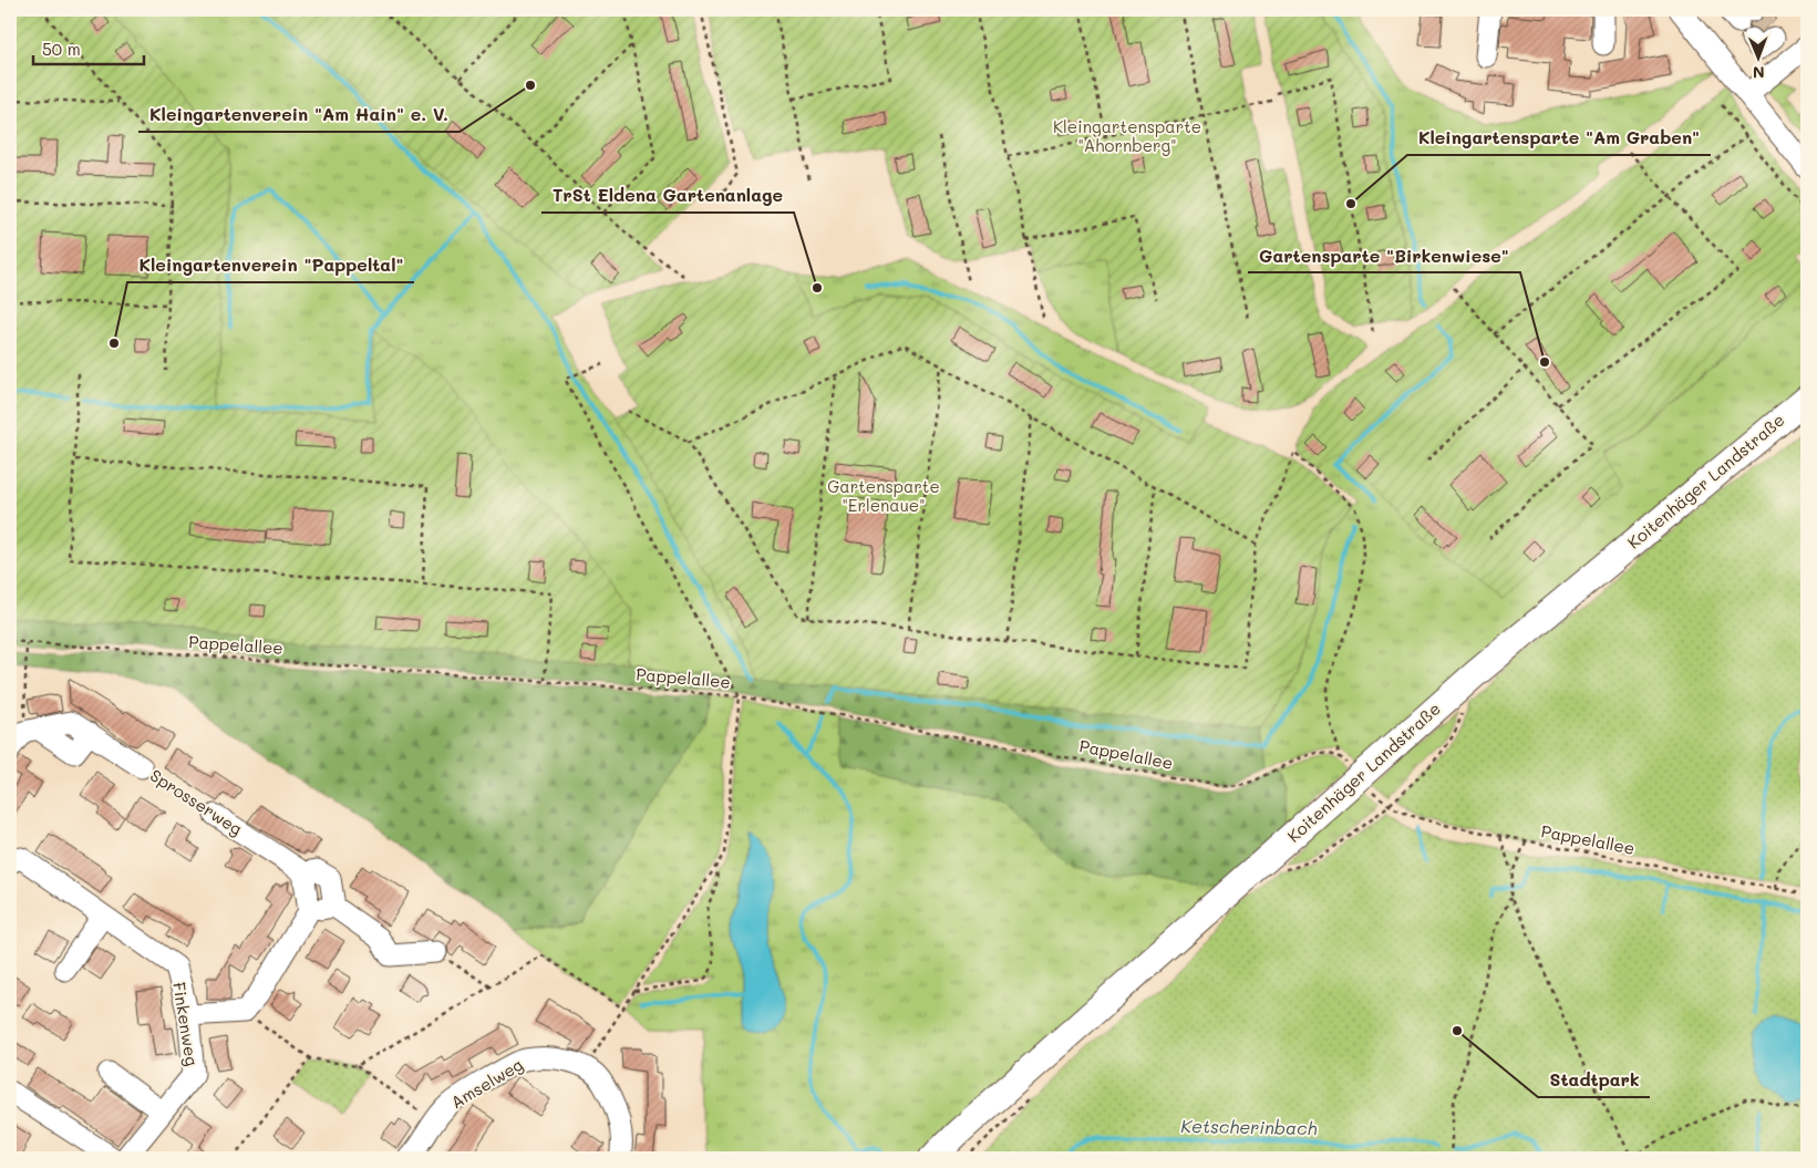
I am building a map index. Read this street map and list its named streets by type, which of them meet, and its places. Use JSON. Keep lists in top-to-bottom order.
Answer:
{
  "streets": {
    "main road": ["Koitenhäger Landstraße"],
    "street": ["Sprosserweg", "Finkenweg", "Amselweg"],
    "path": ["Pappelallee"]
  },
  "water": ["Ketscherinbach"],
  "parks": ["Kleingartensparte \"Ahornberg\"", "Gartensparte \"Erlenaue\""],
  "places": [
    "Kleingartenverein \"Am Hain\" e. V.",
    "Kleingartensparte \"Am Graben\"",
    "TrSt Eldena Gartenanlage",
    "Kleingartenverein \"Pappeltal\"",
    "Gartensparte \"Birkenwiese\"",
    "Stadtpark"
  ],
  "scale_bar": "50 m",
  "north": "bottom"
}
